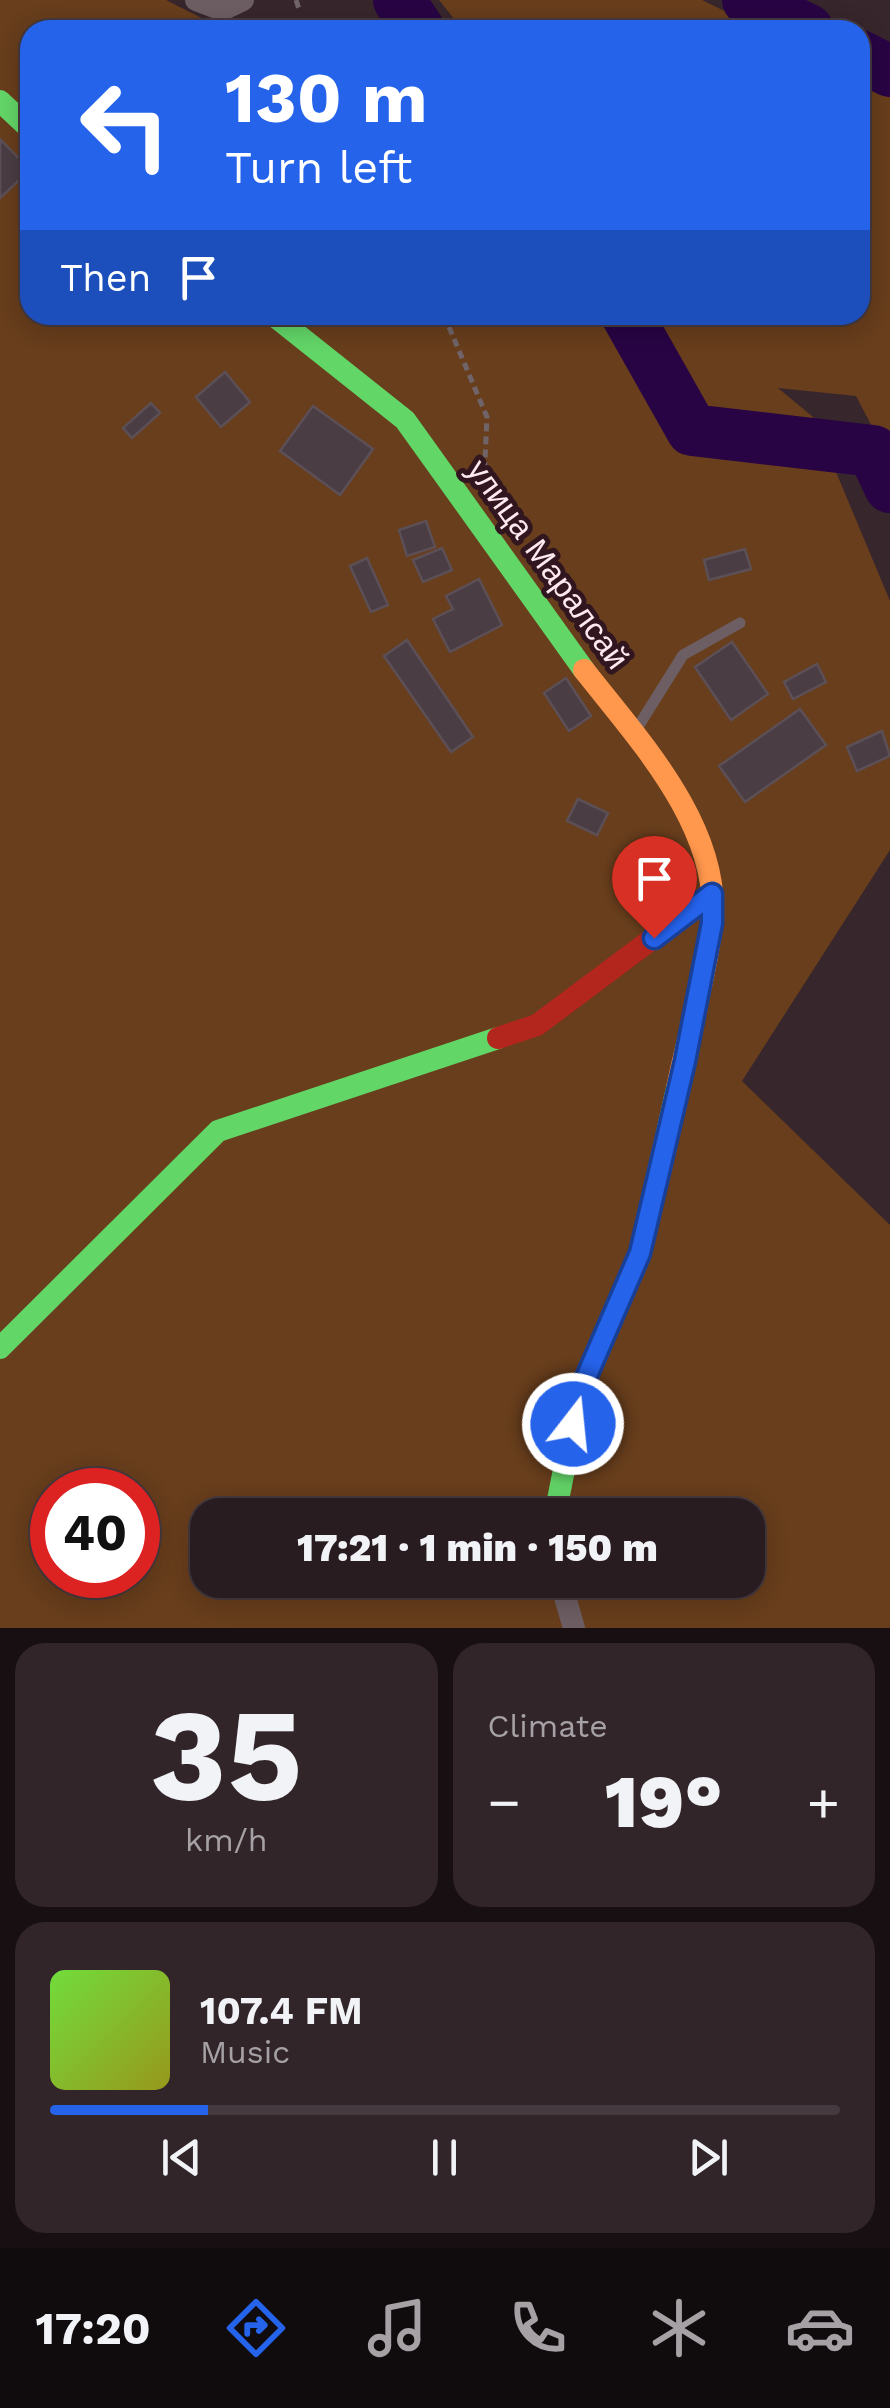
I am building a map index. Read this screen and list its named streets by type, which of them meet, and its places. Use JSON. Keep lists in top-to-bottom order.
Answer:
{
  "streets": {
    "street": ["улица Маралсай"]
  },
  "page": {
    "turn": ["130 m", "Turn left"],
    "then": "Then",
    "limit": "40",
    "trip": "17:21 · 1 min · 150 m",
    "tile": [
      ["35", "km/h"],
      "Climate"
    ],
    "heat": ["−", "19°", "+"],
    "song": ["107.4 FM", "Music"],
    "tabs": "17:20"
  }
}
